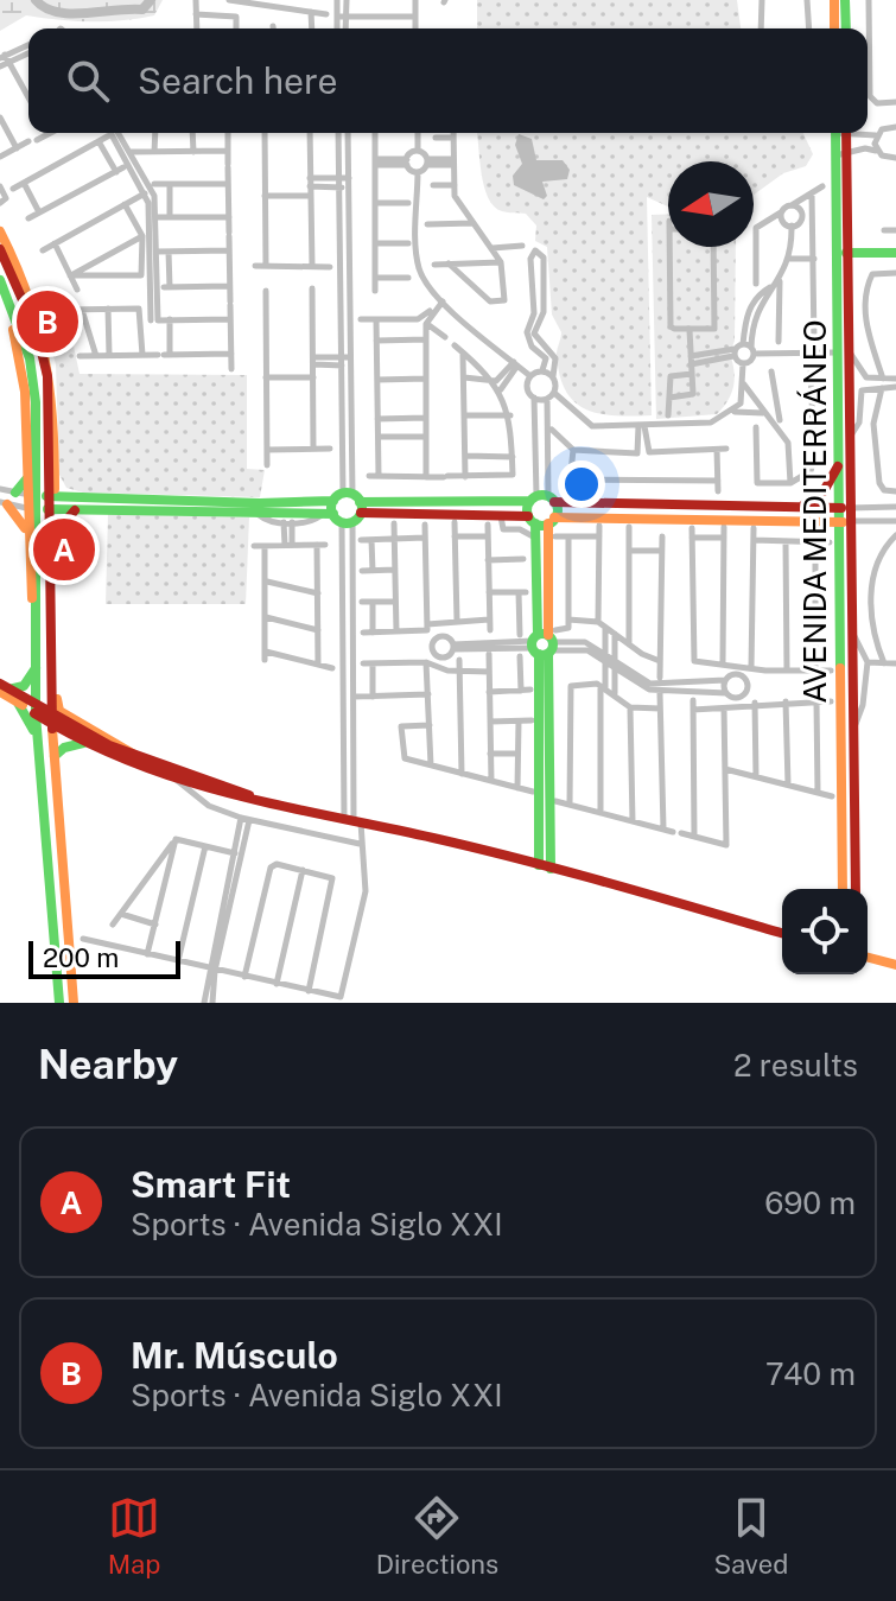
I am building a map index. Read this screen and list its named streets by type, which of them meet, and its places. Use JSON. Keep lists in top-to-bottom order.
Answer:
{
  "streets": {
    "main road": ["AVENIDA MEDITERRÁNEO"]
  },
  "scale_bar": "200 m",
  "north": "left",
  "page": {
    "search": "Search here",
    "pins": ["B", "A"],
    "scale": "200 m",
    "heading": ["Nearby", "2 results"],
    "list": [
      {
        "mark": "A",
        "name": "Smart Fit",
        "note": "Sports · Avenida Siglo XXI",
        "value": "690 m"
      },
      {
        "mark": "B",
        "name": "Mr. Músculo",
        "note": "Sports · Avenida Siglo XXI",
        "value": "740 m"
      }
    ],
    "nav": ["Map", "Directions", "Saved"]
  }
}
